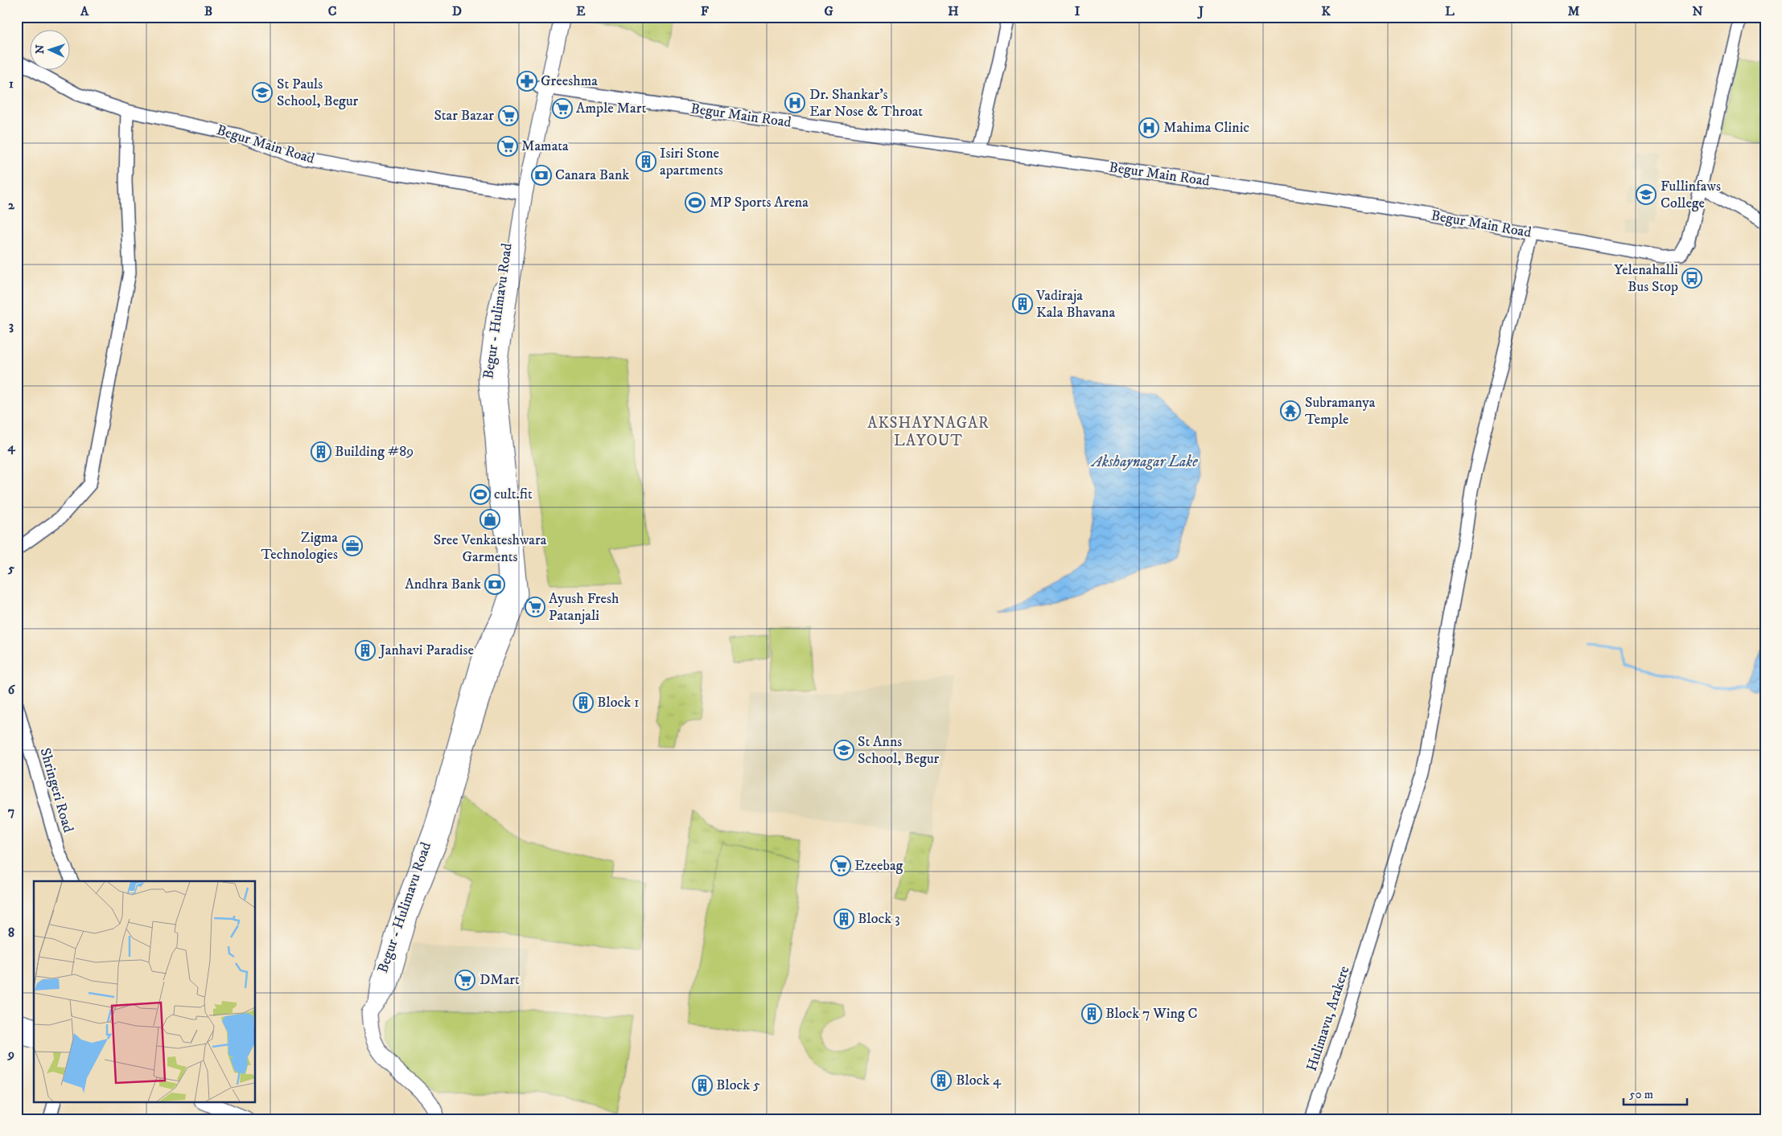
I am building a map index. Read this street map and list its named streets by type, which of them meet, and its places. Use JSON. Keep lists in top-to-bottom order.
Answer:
{
  "streets": {
    "main road": ["Begur - Hulimavu Road"],
    "street": ["Begur Main Road", "Shringeri Road", "Hulimavu, Arakere"]
  },
  "crossings": [
    ["Begur Main Road", "Begur - Hulimavu Road"],
    ["Begur Main Road", "Hulimavu, Arakere"]
  ],
  "districts": ["AKSHAYNAGAR LAYOUT"],
  "water": ["Akshaynagar Lake"],
  "places": {
    "pharmacy": ["Greeshma"],
    "school or university": ["St Pauls School, Begur", "Fullinfaws College", "St Anns School, Begur"],
    "hospital": ["Dr. Shankar's Ear Nose & Throat", "Mahima Clinic"],
    "supermarket": [
      "Ample Mart",
      "Star Bazar",
      "Mamata",
      "Ayush Fresh Patanjali",
      "Ezeebag",
      "DMart"
    ],
    "building": [
      "Isiri Stone apartments",
      "Vadiraja Kala Bhavana",
      "Building #89",
      "Janhavi Paradise",
      "Block 1",
      "Block 3",
      "Block 7 Wing C",
      "Block 4",
      "Block 5"
    ],
    "bank": ["Canara Bank", "Andhra Bank"],
    "sports": ["MP Sports Arena", "cult.fit"],
    "bus stop": ["Yelenahalli Bus Stop"],
    "temple": ["Subramanya Temple"],
    "shop": ["Sree Venkateshwara Garments"],
    "office": ["Zigma Technologies"]
  },
  "scale_bar": "50 m",
  "north": "left",
  "grid": {
    "columns": [
      "A",
      "B",
      "C",
      "D",
      "E",
      "F",
      "G",
      "H",
      "I",
      "J",
      "K",
      "L",
      "M",
      "N"
    ],
    "rows": [
      "1",
      "2",
      "3",
      "4",
      "5",
      "6",
      "7",
      "8",
      "9"
    ]
  }
}
